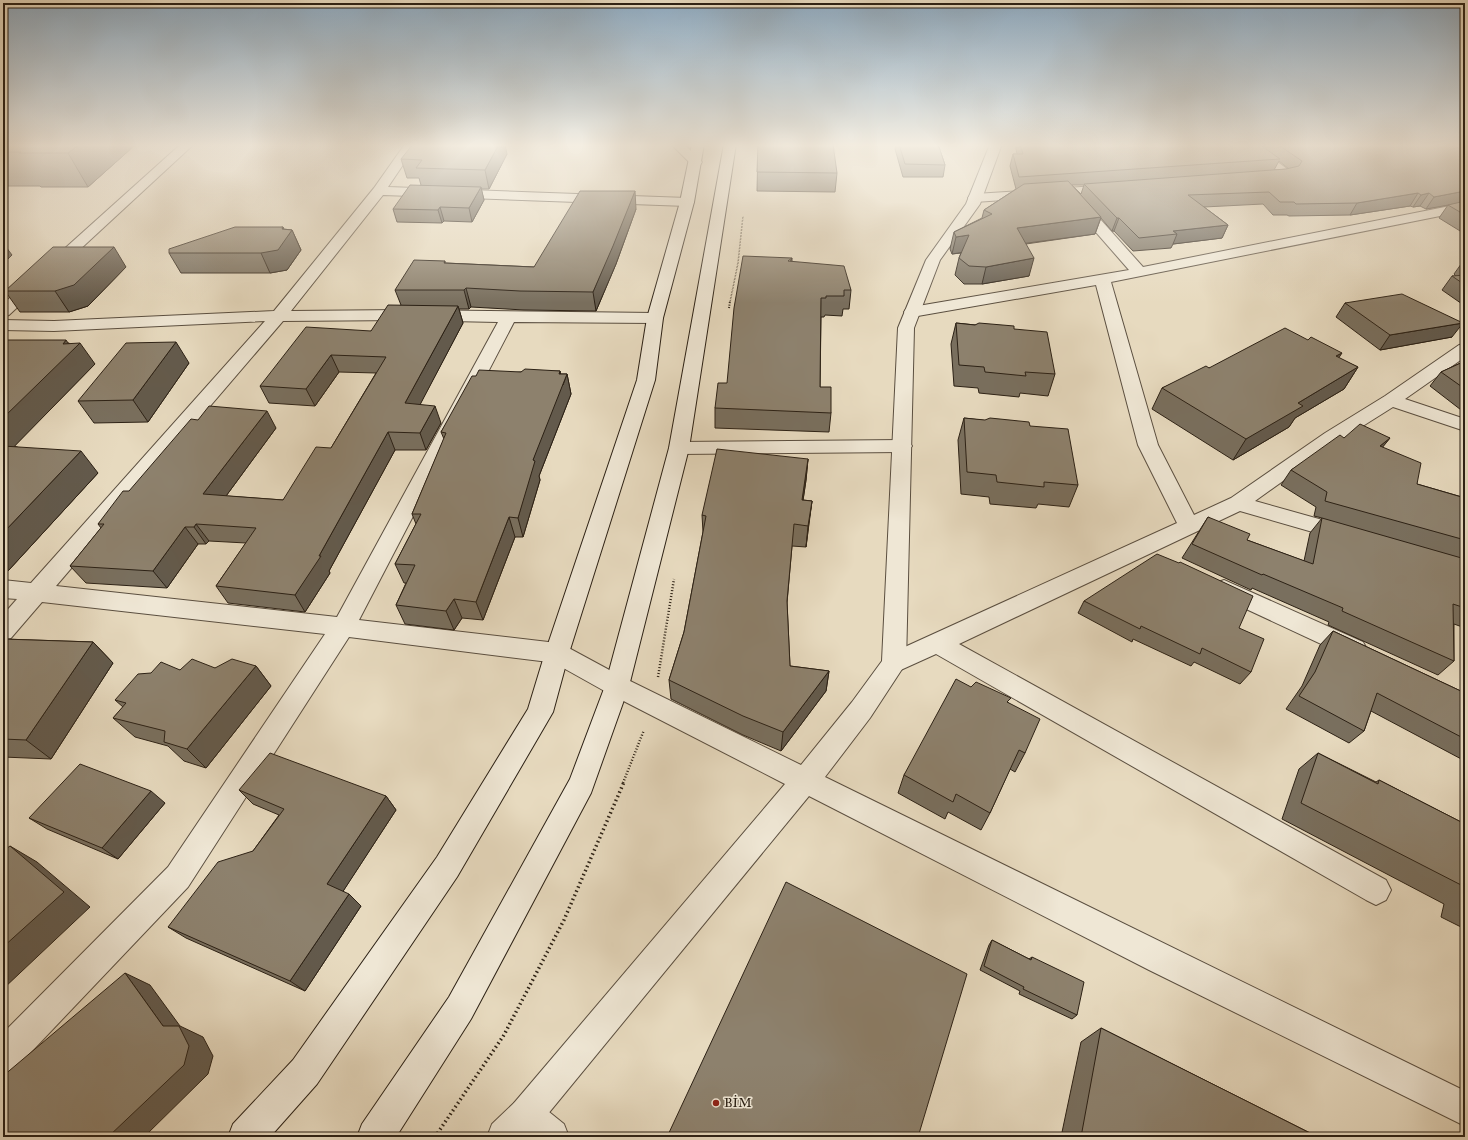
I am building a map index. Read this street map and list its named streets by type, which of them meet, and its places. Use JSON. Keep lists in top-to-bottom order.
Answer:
{
  "places": ["BİM"]
}
